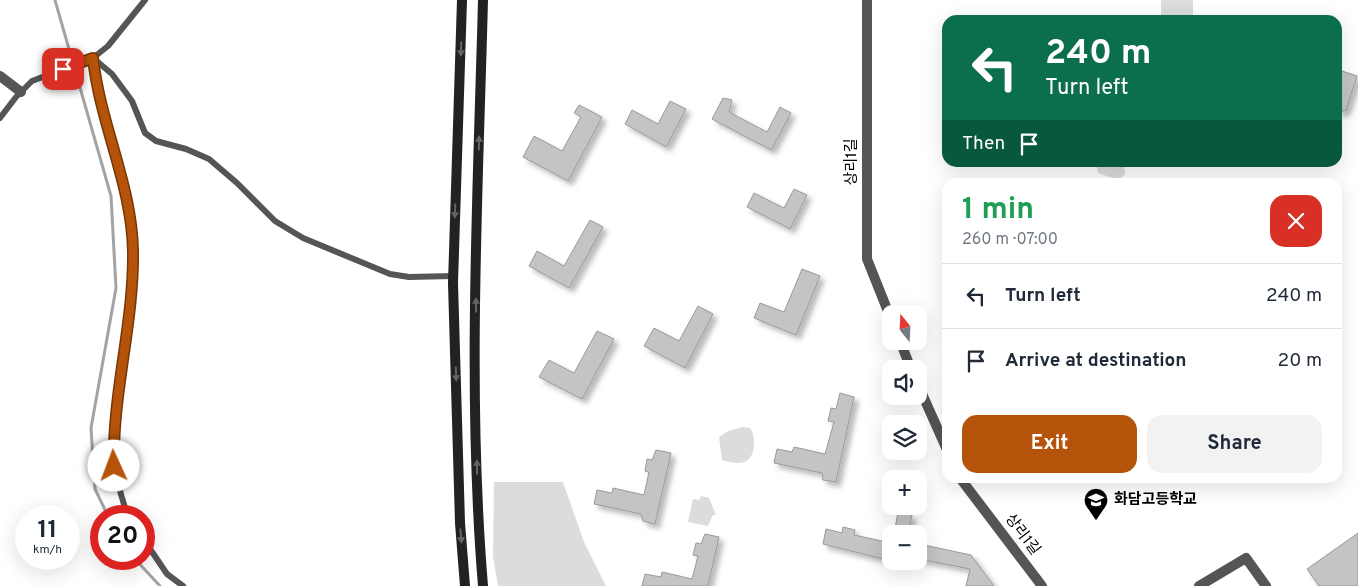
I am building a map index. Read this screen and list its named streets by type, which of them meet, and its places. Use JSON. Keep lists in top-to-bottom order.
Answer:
{
  "streets": {
    "street": ["상리1길"]
  },
  "places": {
    "school or university": ["화담고등학교"]
  },
  "north": "top",
  "page": {
    "turn": ["240 m", "Turn left"],
    "then": "Then",
    "heading": ["1 min", "260 m · 07:00"],
    "list": [
      {
        "name": "Turn left",
        "value": "240 m"
      },
      {
        "name": "Arrive at destination",
        "value": "20 m"
      }
    ],
    "map_buttons": ["+", "−"],
    "buttons": ["Exit", "Share"],
    "speed": "11 km/h",
    "limit": "20"
  }
}
